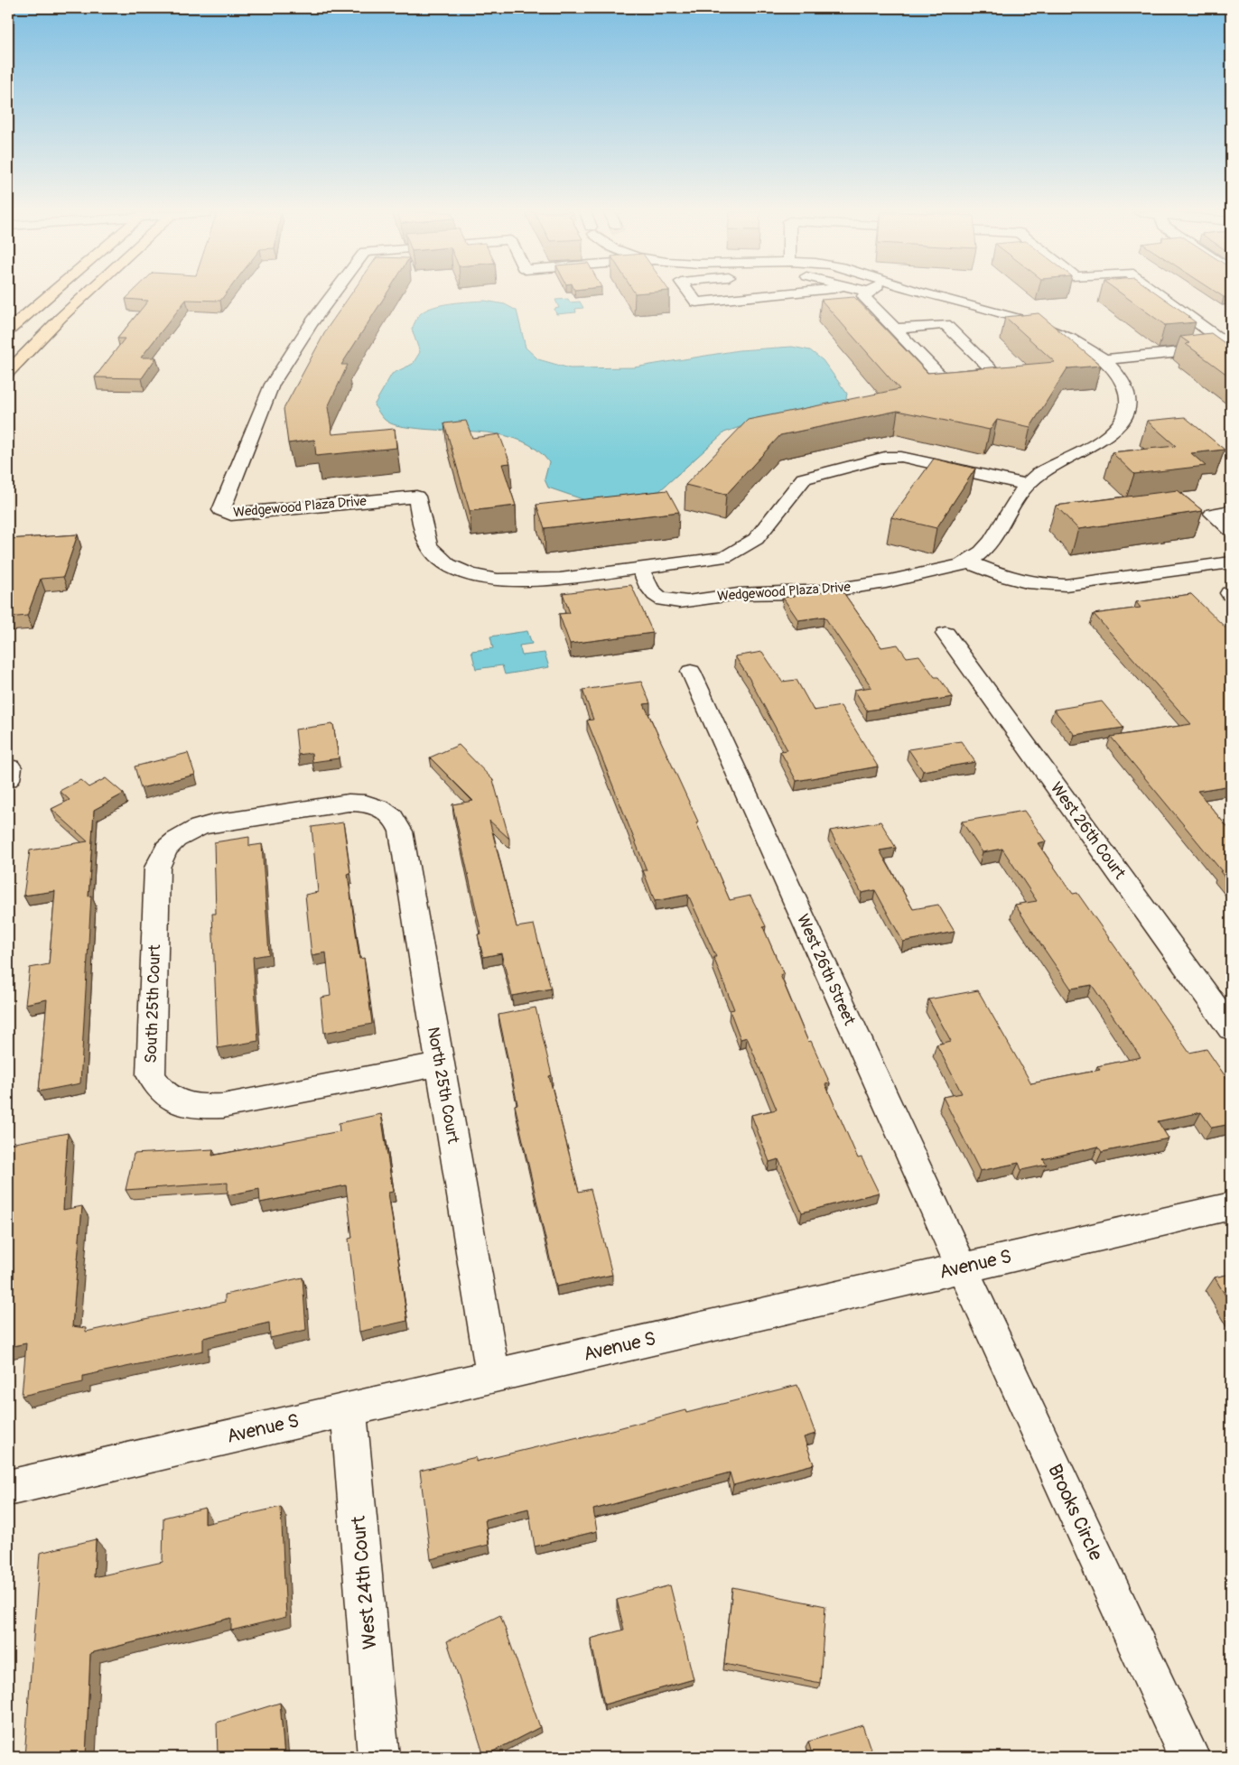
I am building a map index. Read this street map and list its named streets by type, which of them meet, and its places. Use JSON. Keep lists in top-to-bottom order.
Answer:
{
  "streets": {
    "street": [
      "Wedgewood Plaza Drive",
      "West 26th Court",
      "West 26th Street",
      "South 25th Court",
      "North 25th Court",
      "Avenue S",
      "Brooks Circle",
      "West 24th Court"
    ]
  },
  "crossings": [
    ["West 26th Street", "Avenue S"],
    ["West 26th Street", "Brooks Circle"],
    ["South 25th Court", "North 25th Court"],
    ["North 25th Court", "Avenue S"],
    ["Avenue S", "Brooks Circle"],
    ["Avenue S", "West 24th Court"]
  ]
}
